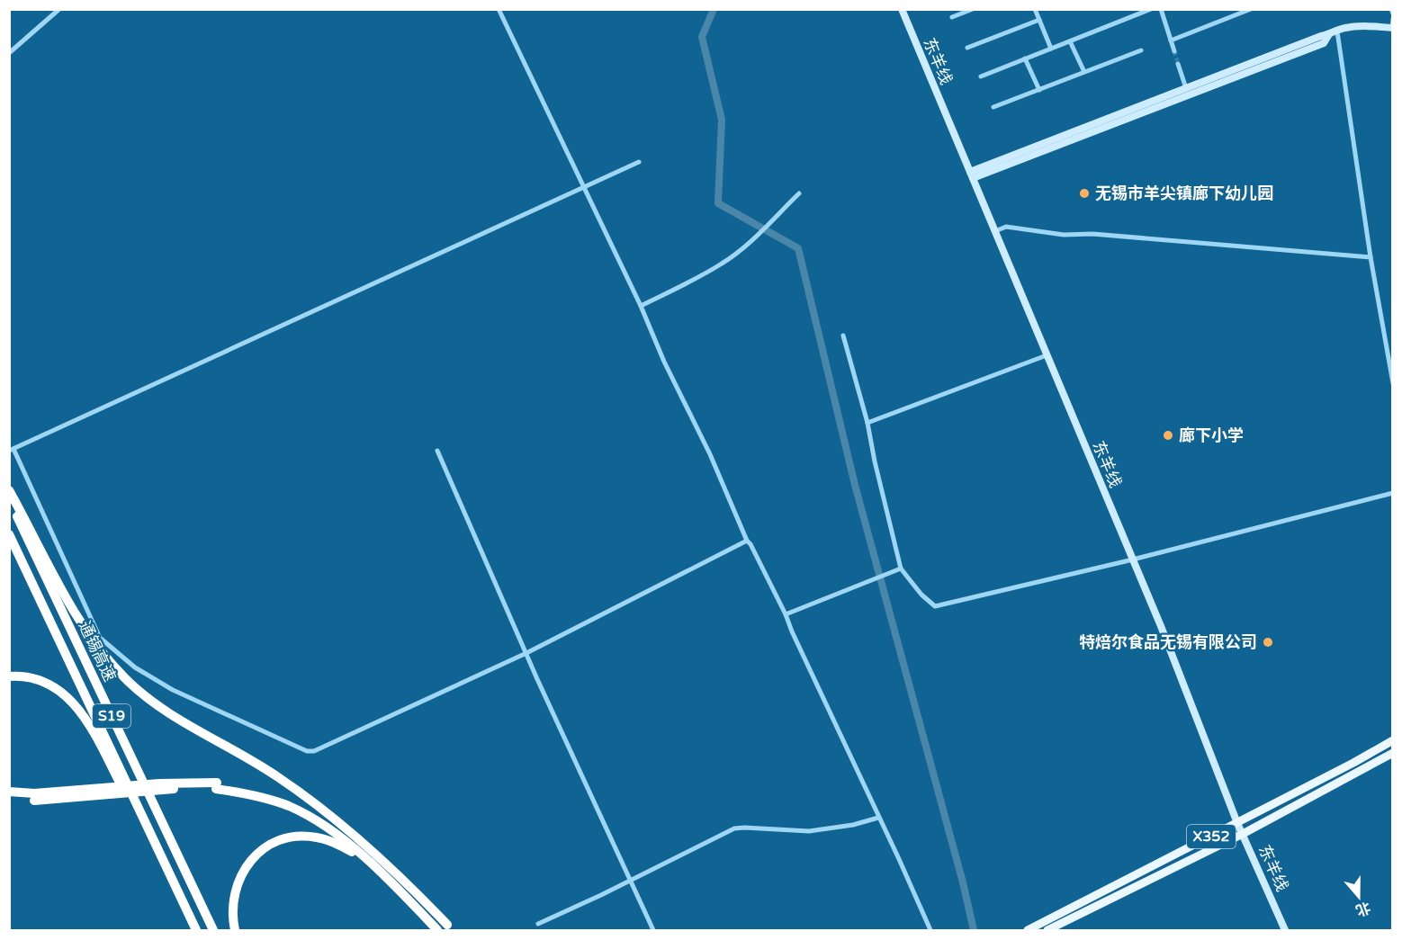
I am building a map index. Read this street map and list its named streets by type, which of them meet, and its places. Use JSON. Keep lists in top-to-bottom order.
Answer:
{
  "streets": {
    "highway": ["通锡高速", "S19"],
    "main road": ["东羊线", "X352"]
  },
  "crossings": [
    ["东羊线", "X352"]
  ],
  "places": ["无锡市羊尖镇廊下幼儿园", "廊下小学", "特焙尔食品无锡有限公司"],
  "north": "bottom"
}
